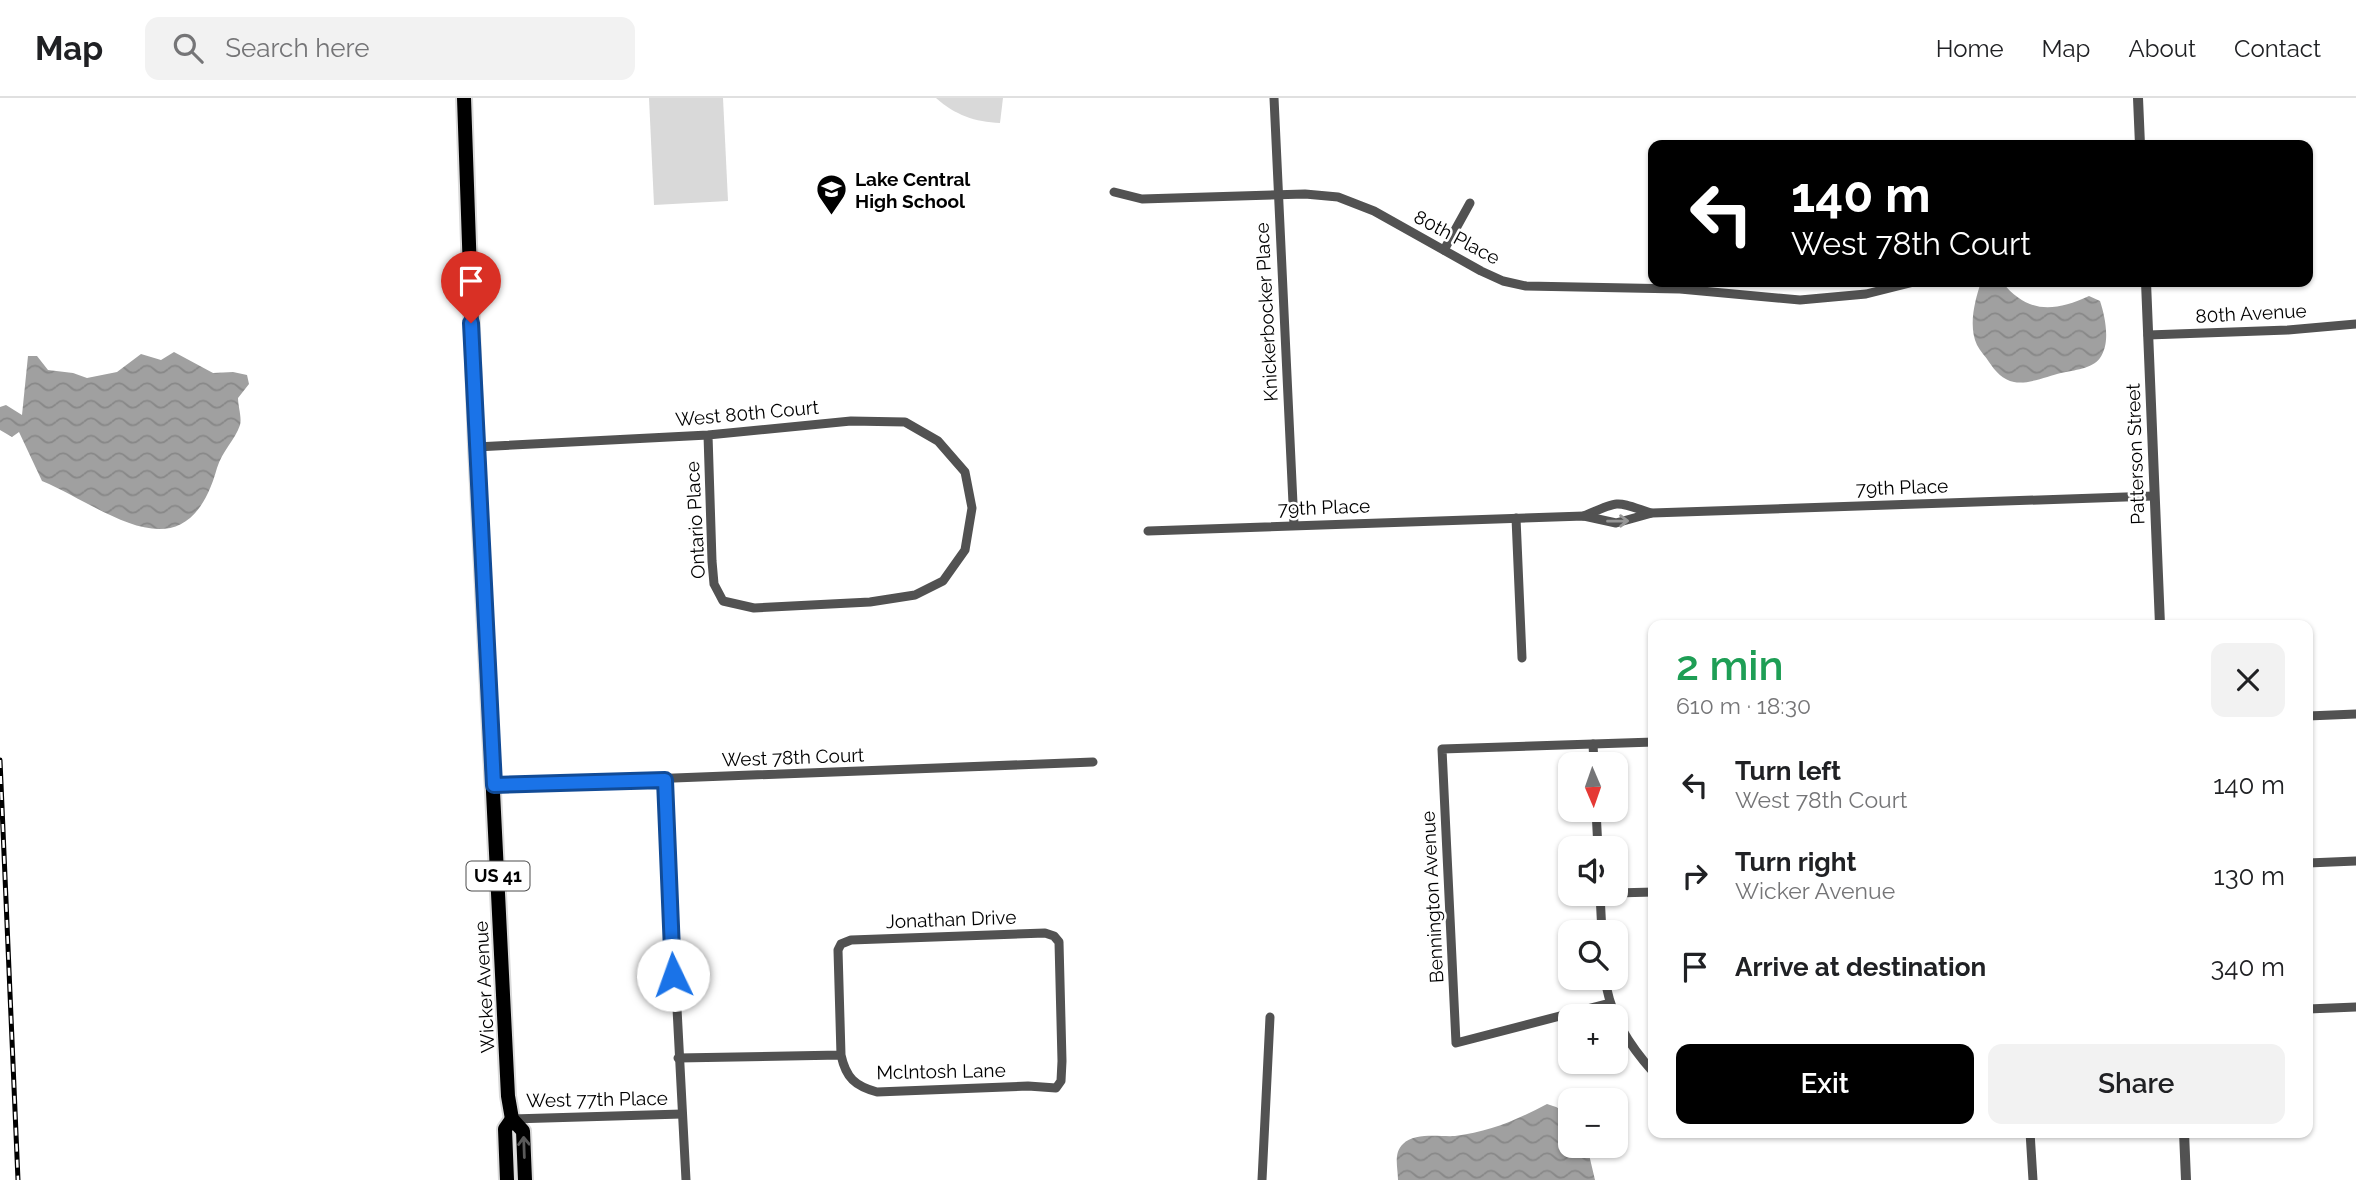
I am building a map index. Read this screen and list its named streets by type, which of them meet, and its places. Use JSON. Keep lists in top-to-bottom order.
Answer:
{
  "streets": {
    "highway": ["US 41", "Wicker Avenue"],
    "street": [
      "80th Place",
      "Knickerbocker Place",
      "80th Avenue",
      "West 80th Court",
      "Patterson Street",
      "79th Place",
      "Ontario Place",
      "West 78th Court",
      "Bennington Avenue",
      "Jonathan Drive",
      "Mclntosh Lane",
      "West 77th Place"
    ]
  },
  "crossings": [
    ["80th Place", "Knickerbocker Place"],
    ["Knickerbocker Place", "79th Place"],
    ["80th Avenue", "Patterson Street"],
    ["West 80th Court", "Ontario Place"],
    ["West 80th Court", "Wicker Avenue"],
    ["Patterson Street", "79th Place"],
    ["West 78th Court", "Wicker Avenue"],
    ["Jonathan Drive", "Mclntosh Lane"],
    ["Wicker Avenue", "West 77th Place"]
  ],
  "places": {
    "school or university": ["Lake Central High School"]
  },
  "north": "bottom",
  "page": {
    "header": "Map",
    "search": "Search here",
    "nav": [
      "Home",
      "Map",
      "About",
      "Contact"
    ],
    "turn": ["140 m", "West 78th Court"],
    "heading": ["2 min", "610 m · 18:30"],
    "list": [
      {
        "name": "Turn left",
        "note": "West 78th Court",
        "value": "140 m"
      },
      {
        "name": "Turn right",
        "note": "Wicker Avenue",
        "value": "130 m"
      },
      {
        "name": "Arrive at destination",
        "value": "340 m"
      }
    ],
    "map_buttons": ["+", "−"],
    "buttons": ["Exit", "Share"]
  }
}
